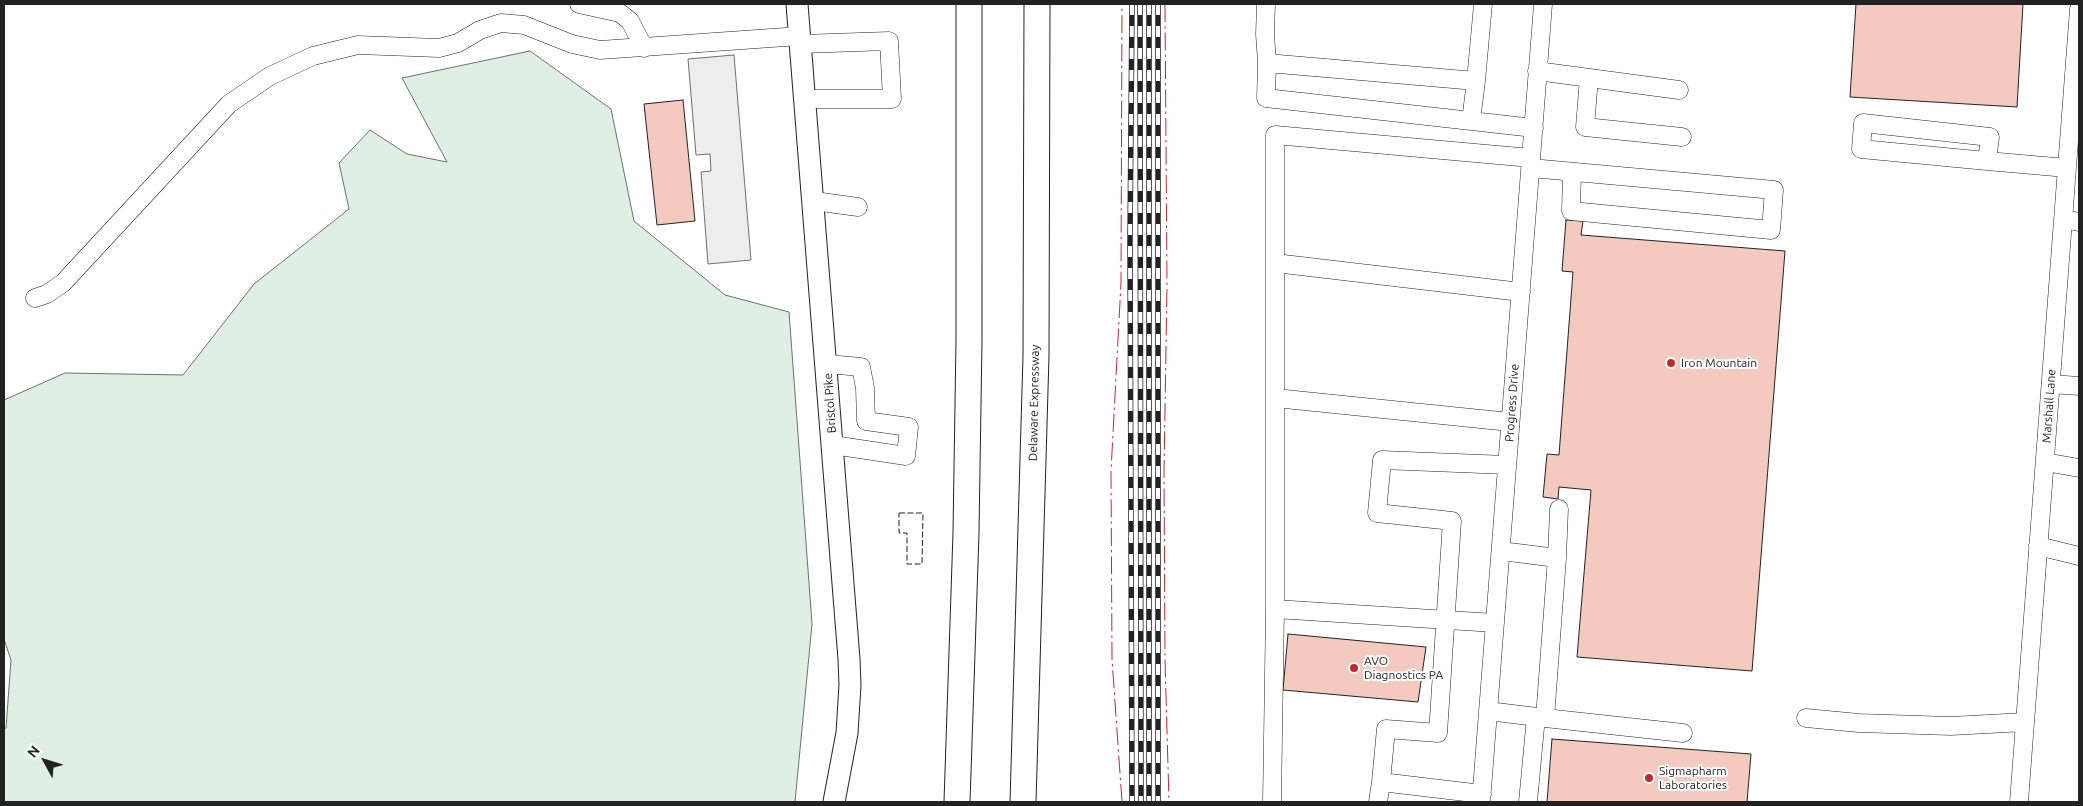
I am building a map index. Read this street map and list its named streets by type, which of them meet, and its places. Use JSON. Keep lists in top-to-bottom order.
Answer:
{
  "streets": {
    "highway": ["Delaware Expressway"],
    "main road": ["Bristol Pike"],
    "street": ["Progress Drive", "Marshall Lane"]
  },
  "places": ["Iron Mountain", "AVO Diagnostics PA", "Sigmapharm Laboratories"],
  "north": "top left"
}
